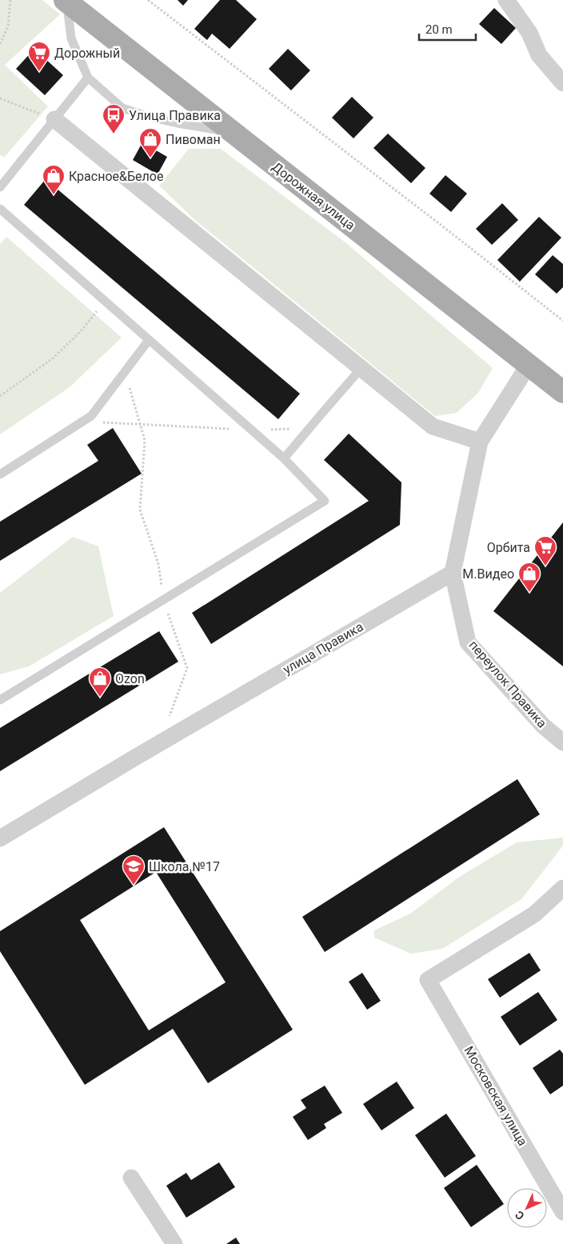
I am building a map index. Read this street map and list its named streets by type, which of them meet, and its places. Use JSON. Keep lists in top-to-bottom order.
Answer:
{
  "streets": {
    "main road": ["Дорожная улица"],
    "street": ["улица Правика", "переулок Правика", "Московская улица"]
  },
  "crossings": [
    ["улица Правика", "переулок Правика"]
  ],
  "places": {
    "supermarket": ["Дорожный", "Орбита"],
    "bus stop": ["Улица Правика"],
    "shop": [
      "Пивоман",
      "Красное&Белое",
      "М.Видео",
      "Ozon"
    ],
    "school or university": ["Школа №17"]
  },
  "scale_bar": "20 m",
  "north": "bottom left"
}
